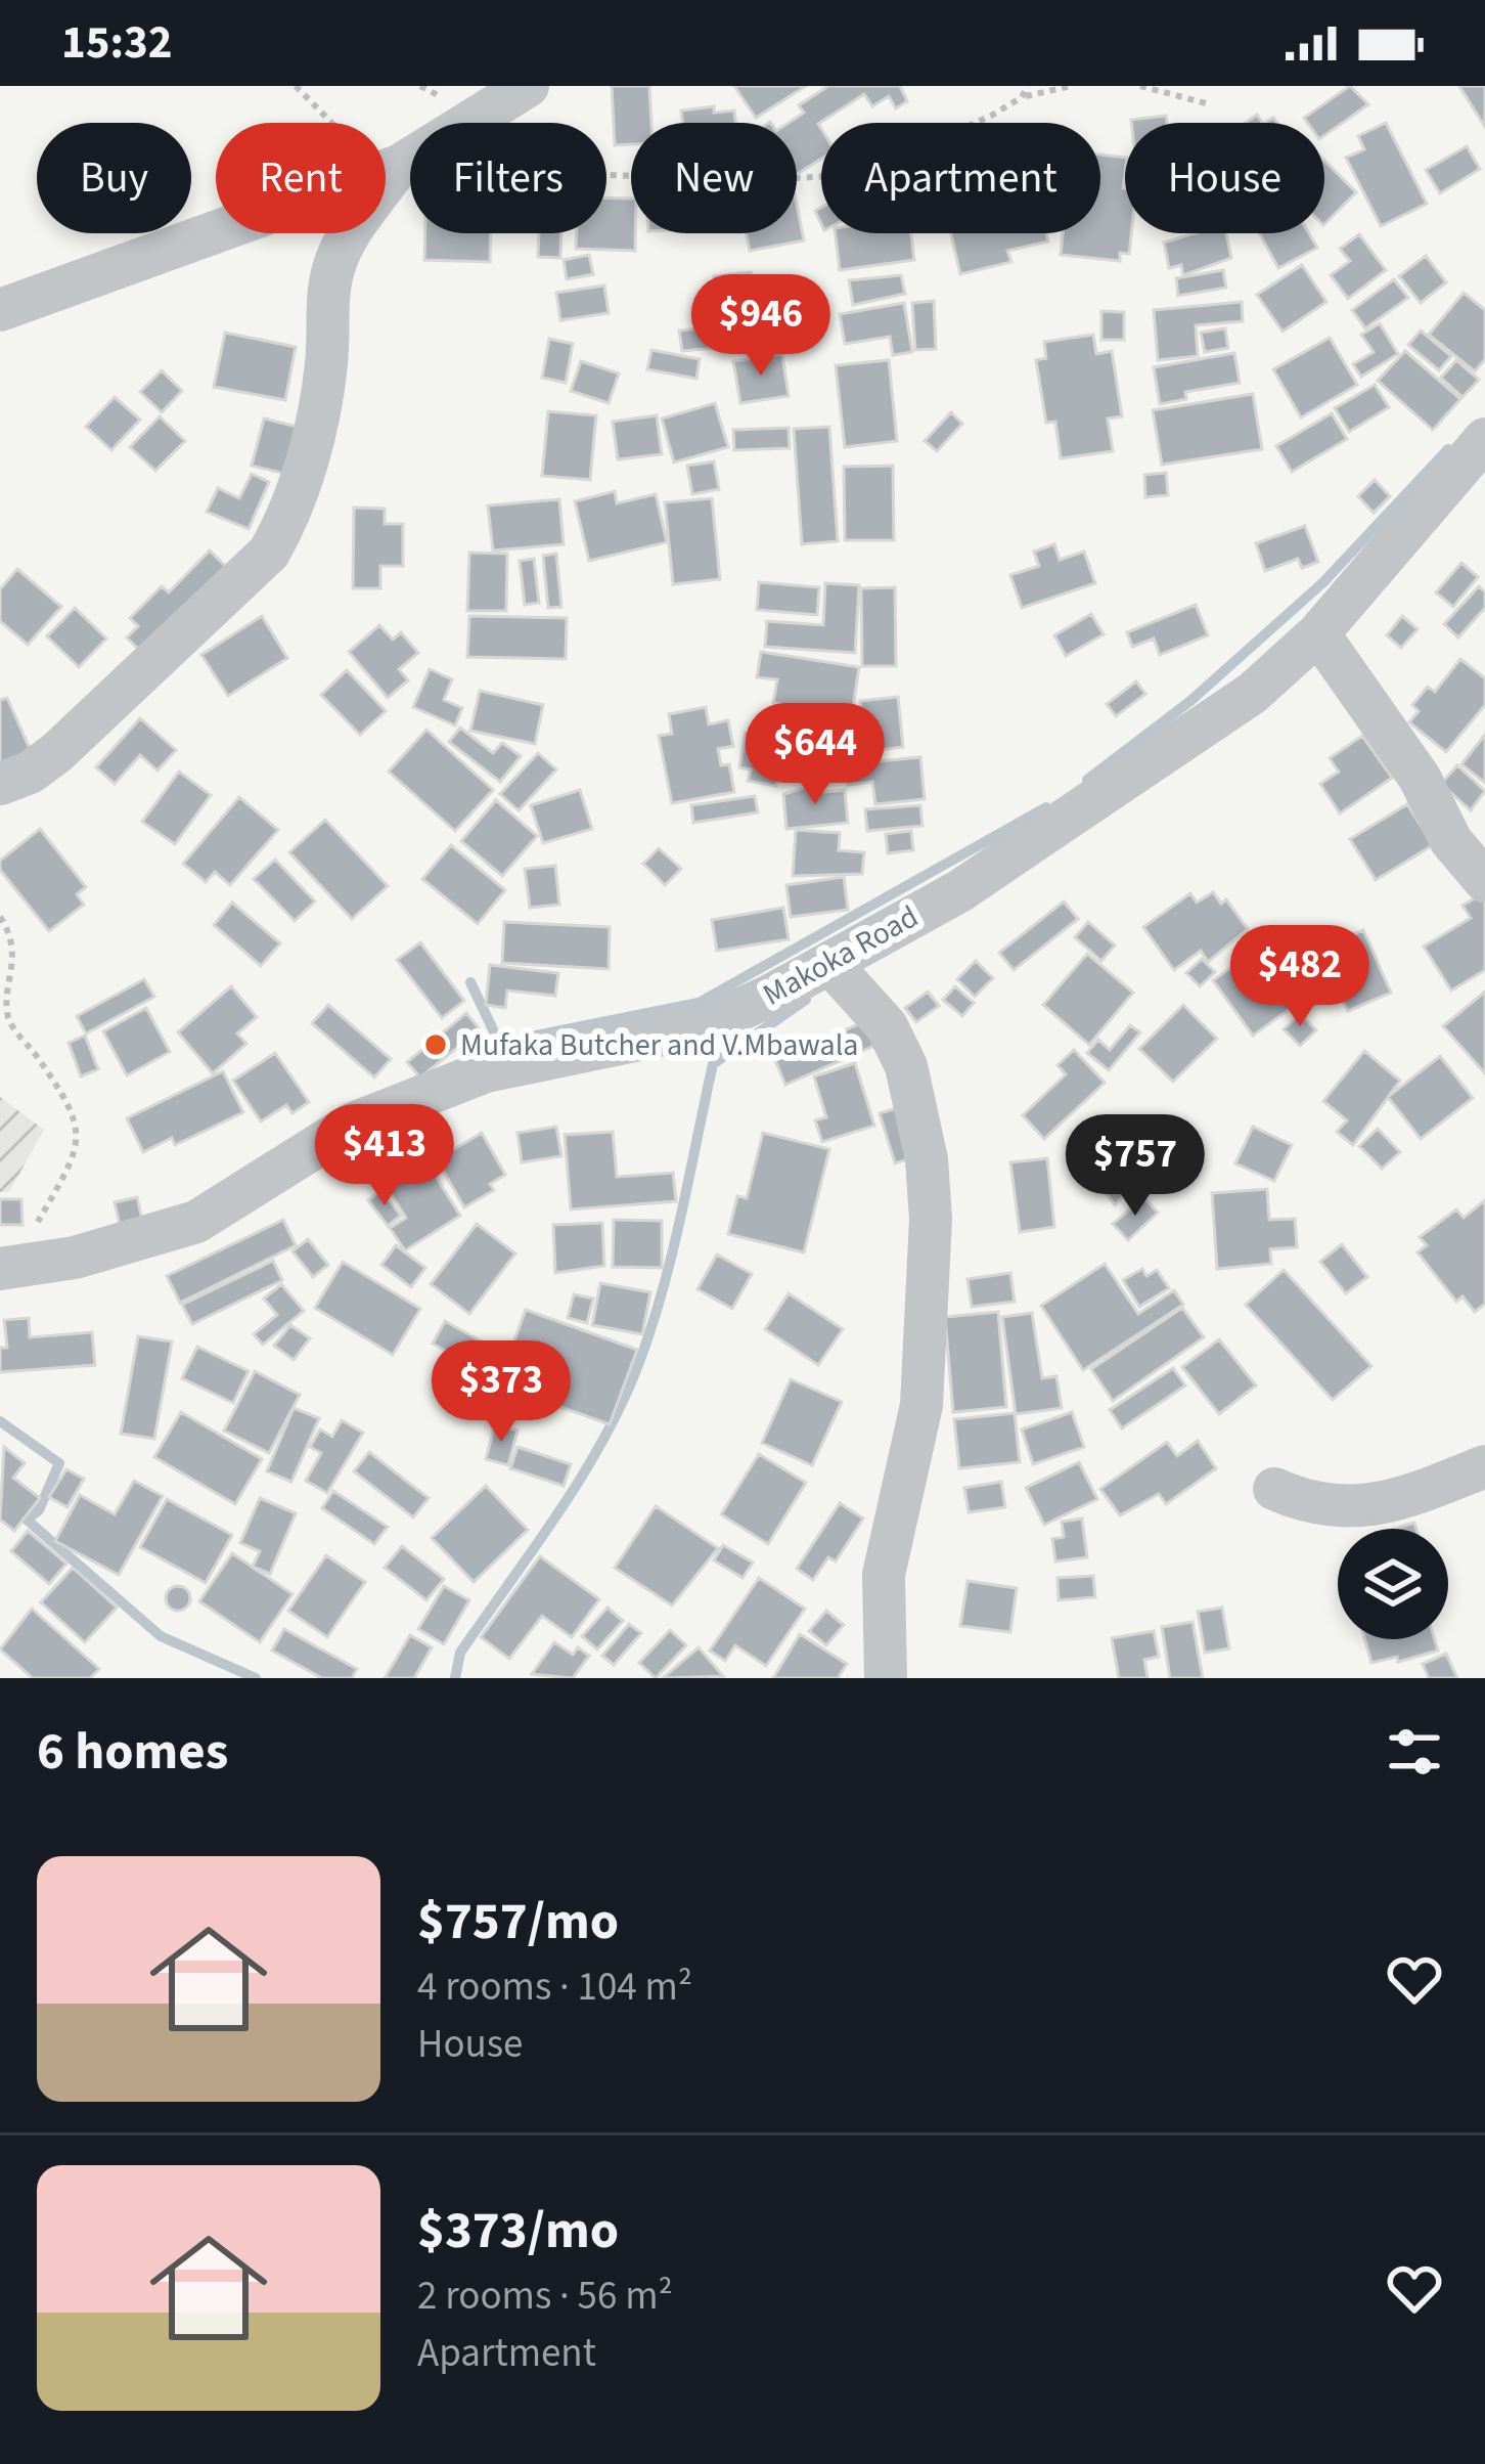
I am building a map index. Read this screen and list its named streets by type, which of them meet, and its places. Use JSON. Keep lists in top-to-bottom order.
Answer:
{
  "streets": {
    "street": ["Makoka Road"]
  },
  "places": ["Mufaka Butcher and V.Mbawala"],
  "page": {
    "status": "15:32",
    "chip": [
      "Buy",
      "Rent",
      "Filters",
      "New",
      "Apartment",
      "House"
    ],
    "price": [
      "$946",
      "$644",
      "$482",
      "$413",
      "$757",
      "$373"
    ],
    "heading": "6 homes",
    "list": [
      {
        "name": "$757/mo",
        "note": "4 rooms · 104 m² · House"
      },
      {
        "name": "$373/mo",
        "note": "2 rooms · 56 m² · Apartment"
      }
    ]
  }
}
